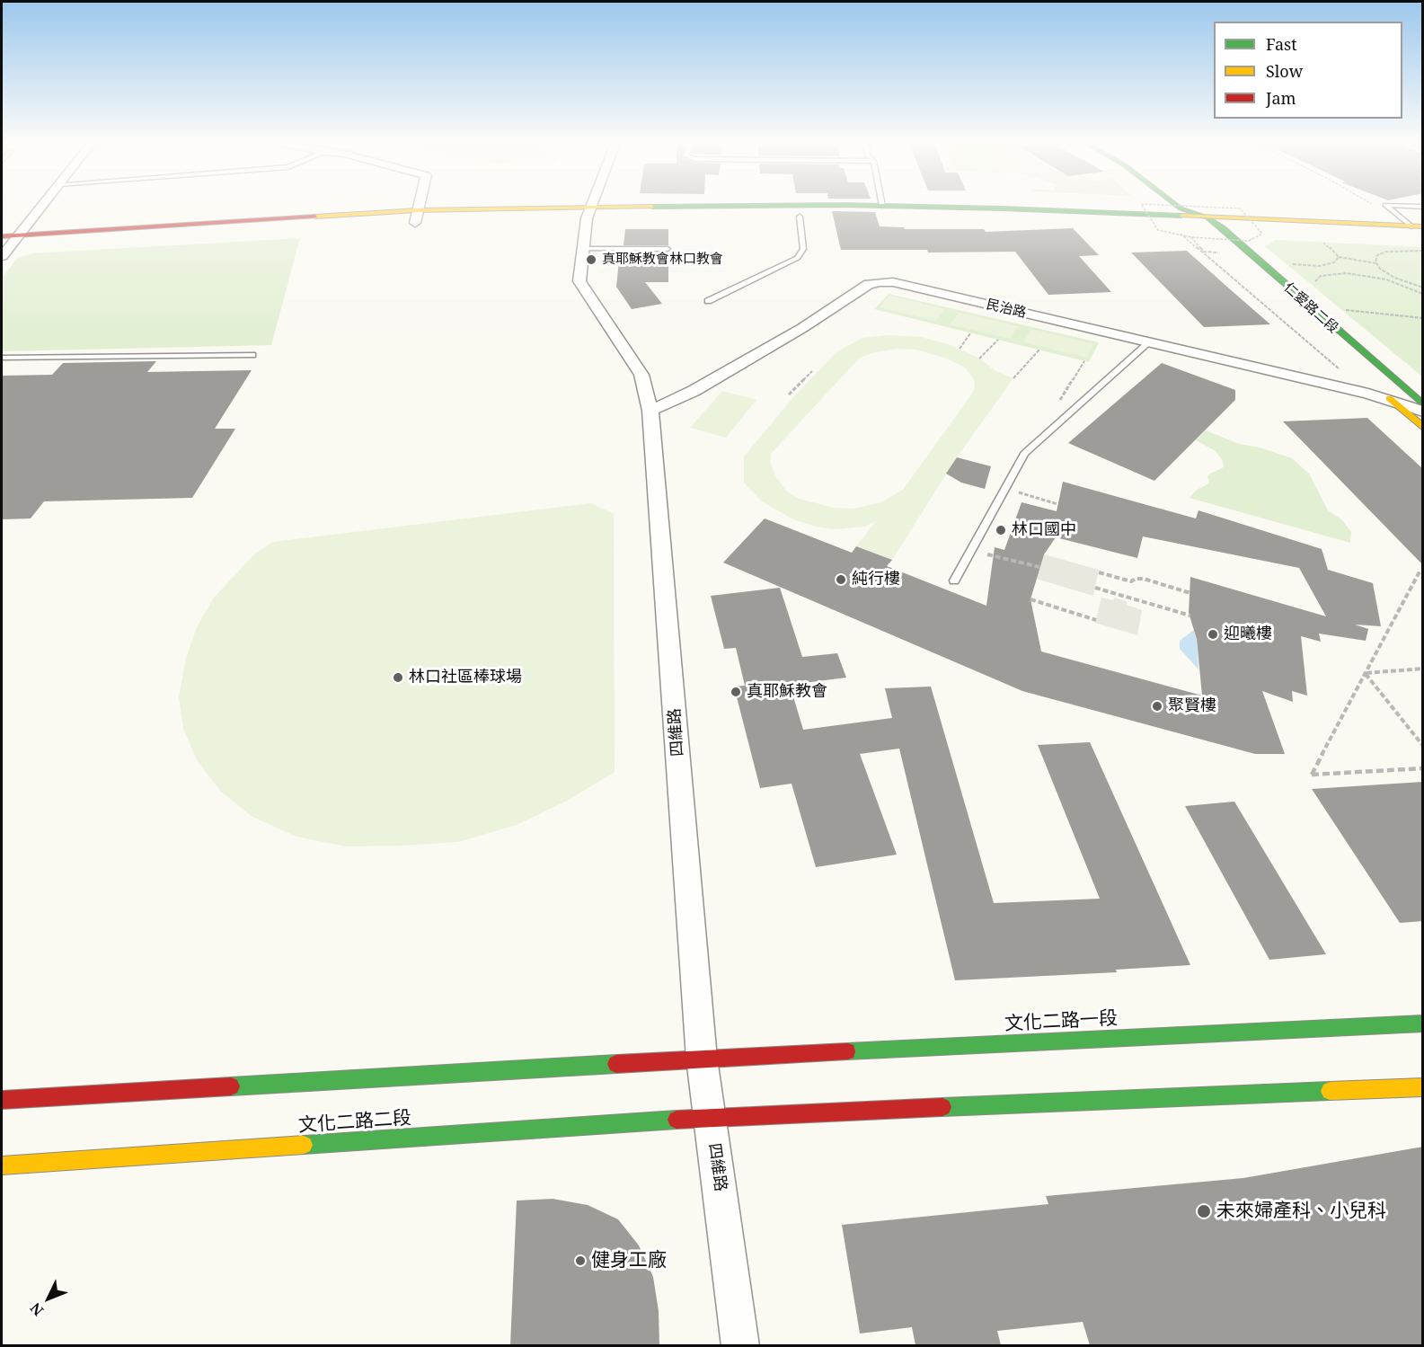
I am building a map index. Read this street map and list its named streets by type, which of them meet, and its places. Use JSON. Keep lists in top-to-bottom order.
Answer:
{
  "streets": {
    "main road": ["仁愛路二段", "文化二路一段", "文化二路二段"],
    "street": ["民治路", "四維路"]
  },
  "crossings": [
    ["仁愛路二段", "民治路"],
    ["民治路", "四維路"],
    ["四維路", "文化二路一段"],
    ["四維路", "文化二路二段"]
  ],
  "places": [
    "真耶穌教會林口教會",
    "林口國中",
    "純行樓",
    "迎曦樓",
    "林口社區棒球場",
    "真耶穌教會",
    "聚賢樓",
    "未來婦產科、小兒科",
    "健身工廠"
  ],
  "legend": ["Fast", "Slow", "Jam"],
  "north": "bottom left"
}
